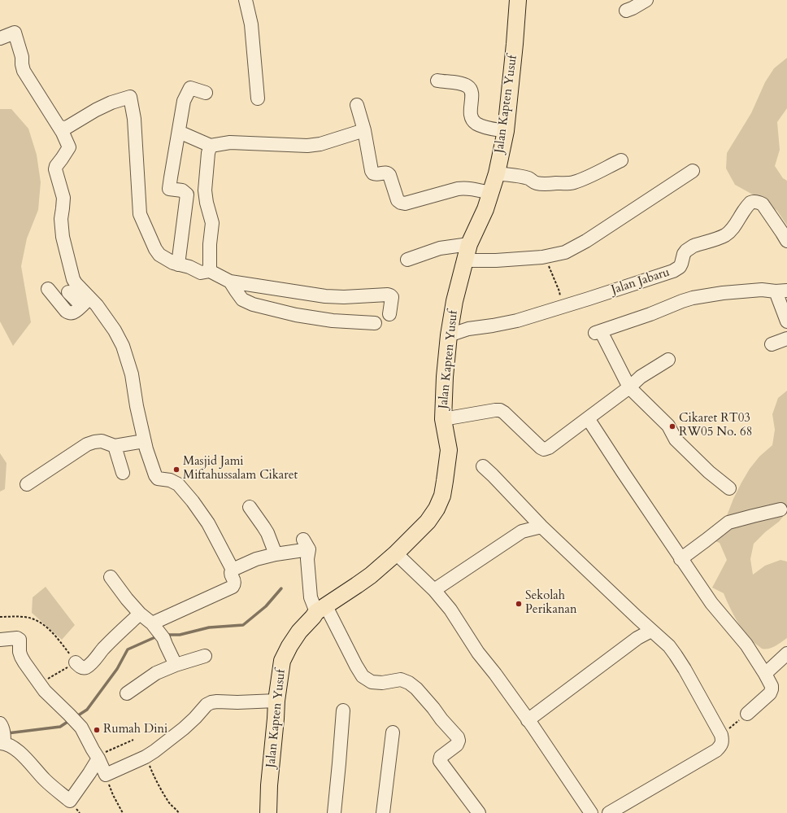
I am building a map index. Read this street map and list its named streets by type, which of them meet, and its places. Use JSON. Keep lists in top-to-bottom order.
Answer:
{
  "streets": {
    "main road": ["Jalan Kapten Yusuf"],
    "street": ["Jalan Jabaru"]
  },
  "crossings": [
    ["Jalan Kapten Yusuf", "Jalan Jabaru"]
  ],
  "places": [
    "Cikaret RT03 RW05 No. 68",
    "Masjid Jami Miftahussalam Cikaret",
    "Sekolah Perikanan",
    "Rumah Dini"
  ]
}
